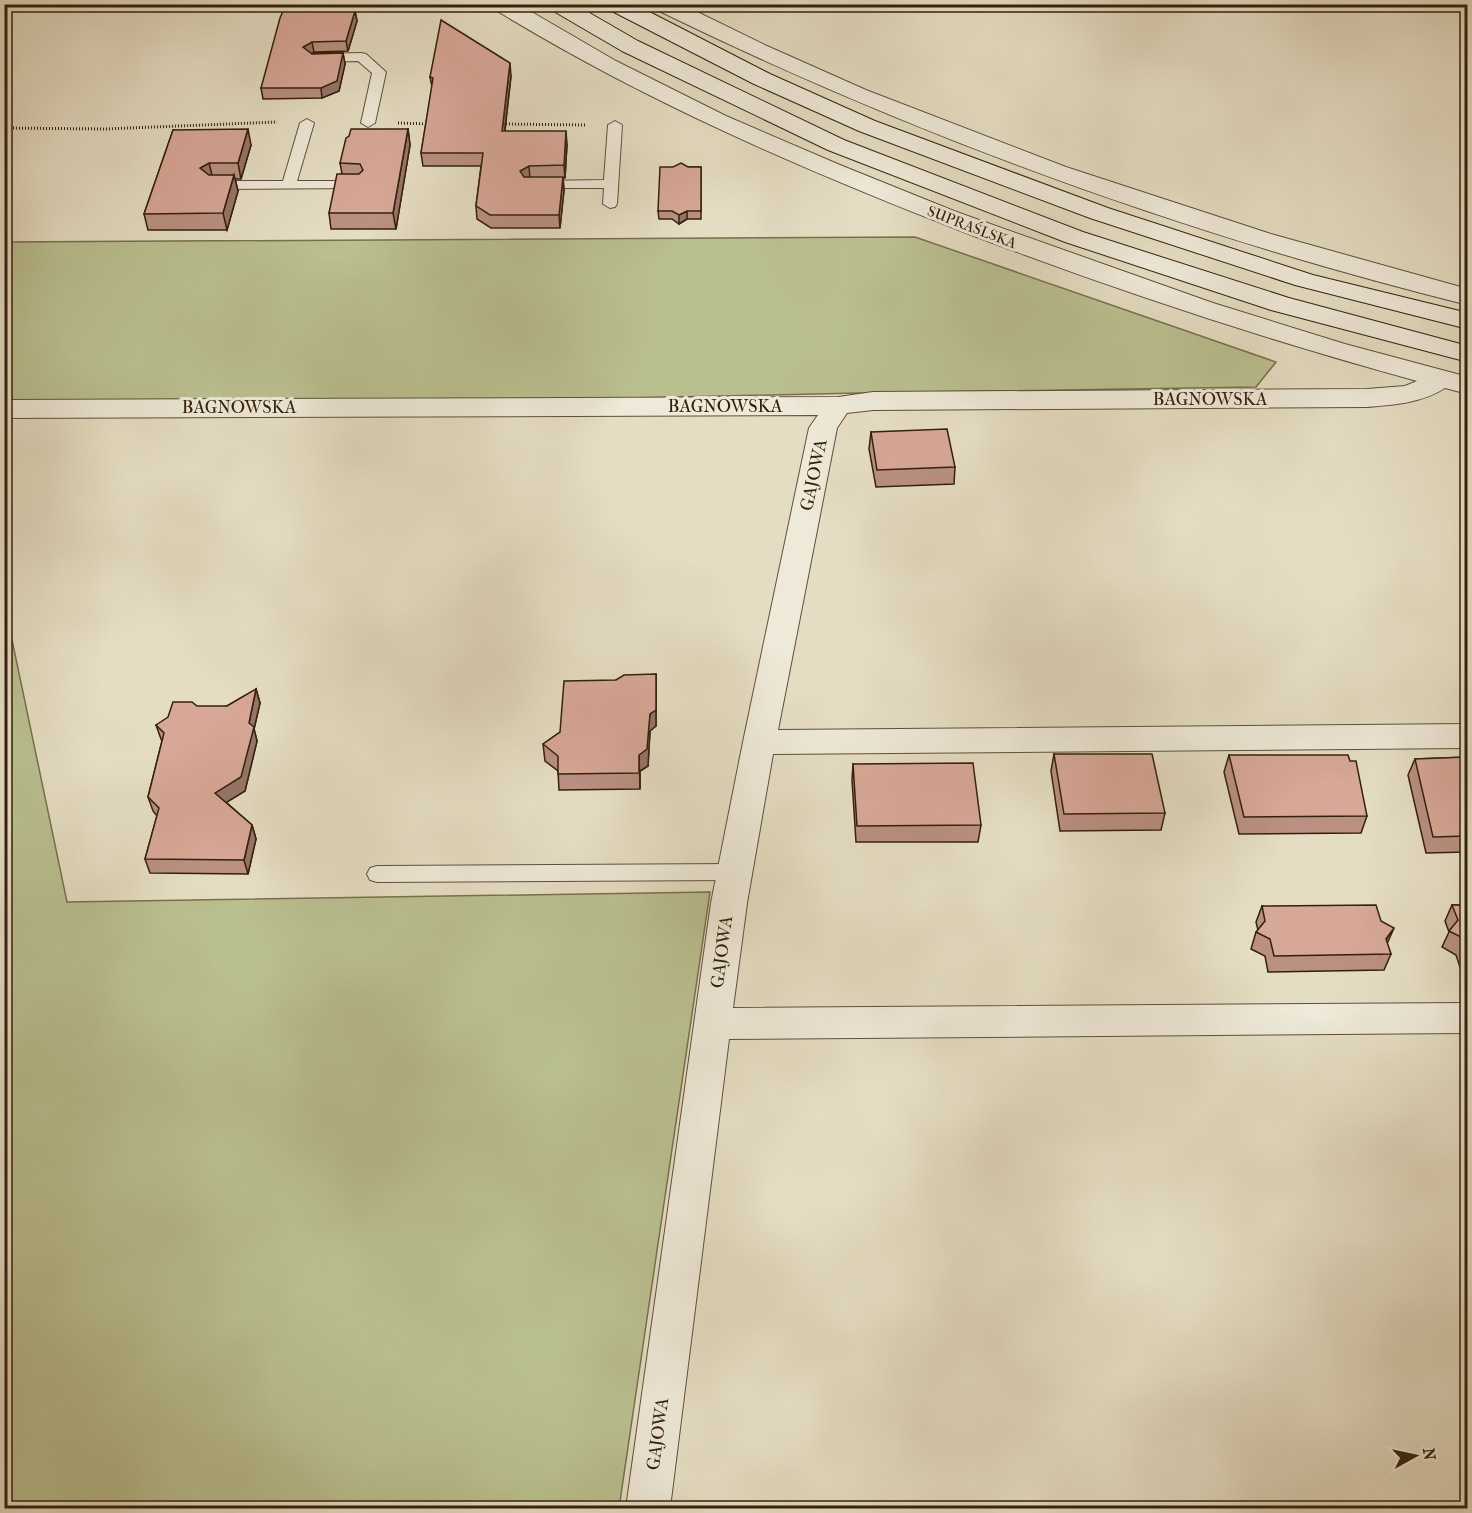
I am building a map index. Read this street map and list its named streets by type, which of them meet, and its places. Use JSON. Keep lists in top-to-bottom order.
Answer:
{
  "streets": {
    "street": ["SUPRAŚLSKA", "BAGNOWSKA", "GAJOWA"]
  },
  "crossings": [
    ["SUPRAŚLSKA", "BAGNOWSKA"],
    ["BAGNOWSKA", "GAJOWA"]
  ],
  "north": "right"
}
